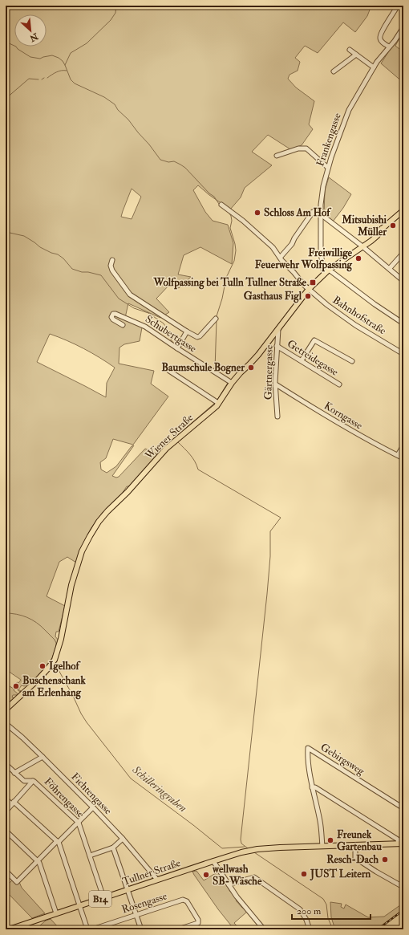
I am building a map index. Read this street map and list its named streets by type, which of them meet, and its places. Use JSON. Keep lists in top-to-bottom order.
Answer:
{
  "streets": {
    "main road": ["Wiener Straße", "Tullner Straße", "B14"],
    "street": [
      "Frankengasse",
      "Bahnhofstraße",
      "Schubertgasse",
      "Getreidegasse",
      "Gärtnergasse",
      "Korngasse",
      "Gebirgsweg",
      "Fichtengasse",
      "Föhrengasse",
      "Rosengasse"
    ]
  },
  "crossings": [
    ["Bahnhofstraße", "Wiener Straße"],
    ["Schubertgasse", "Wiener Straße"],
    ["Getreidegasse", "Gärtnergasse"],
    ["Gärtnergasse", "Korngasse"],
    ["Gärtnergasse", "Wiener Straße"],
    ["Gebirgsweg", "Tullner Straße"],
    ["Gebirgsweg", "B14"],
    ["Fichtengasse", "Tullner Straße"],
    ["Föhrengasse", "Tullner Straße"],
    ["Tullner Straße", "B14"]
  ],
  "water": ["Schilleringraben"],
  "places": {
    "other": [
      "Schloss Am Hof",
      "Mitsubishi Müller",
      "Freiwillige Feuerwehr Wolfpassing",
      "Gasthaus Figl",
      "Baumschule Bogner",
      "Igelhof",
      "Buschenschank am Erlenhang",
      "Freunek Gartenbau",
      "Resch-Dach",
      "JUST Leitern",
      "wellwash SB-Wäsche"
    ],
    "transit": ["Wolfpassing bei Tulln Tullner Straße"]
  },
  "scale_bar": "200 m",
  "north": "bottom right"
}
